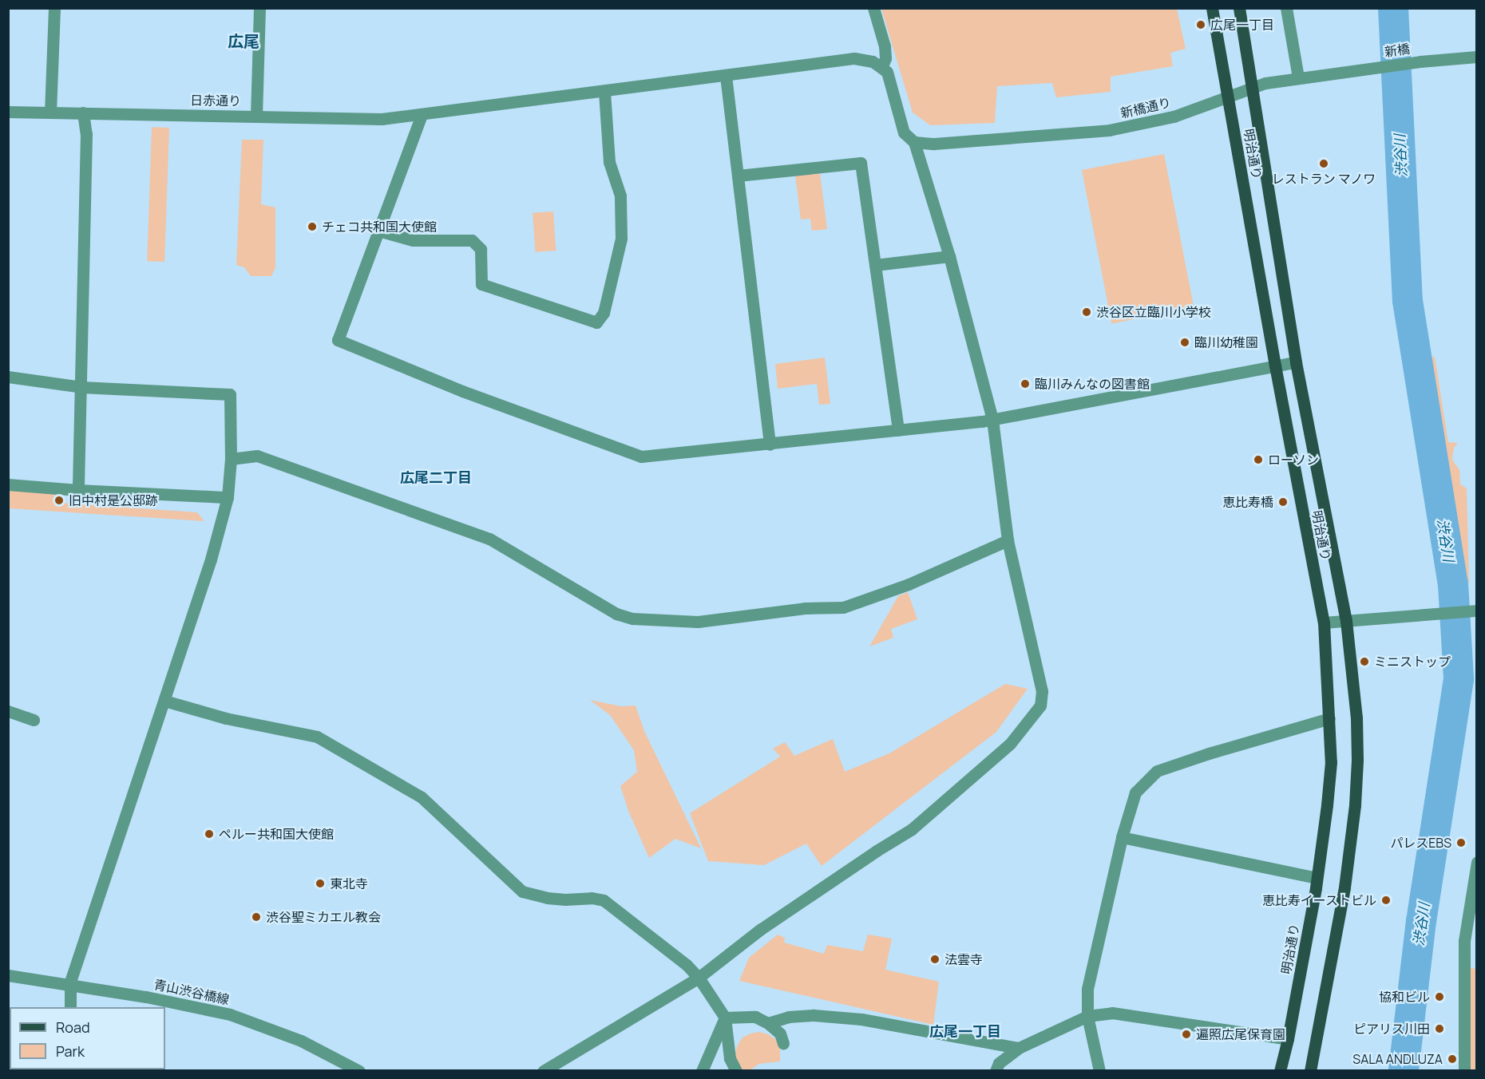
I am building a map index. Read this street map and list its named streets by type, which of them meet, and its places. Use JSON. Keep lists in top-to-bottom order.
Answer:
{
  "streets": {
    "main road": ["明治通り"],
    "street": [
      "新橋",
      "日赤通り",
      "新橋通り",
      "青山渋谷橋線"
    ]
  },
  "crossings": [
    ["新橋", "新橋通り"],
    ["新橋通り", "明治通り"]
  ],
  "districts": ["広尾", "広尾二丁目", "広尾一丁目"],
  "water": ["渋谷川"],
  "places": [
    "広尾一丁目",
    "レストラン マノワ",
    "チェコ共和国大使館",
    "渋谷区立臨川小学校",
    "臨川幼稚園",
    "臨川みんなの図書館",
    "ローソン",
    "旧中村是公邸跡",
    "恵比寿橋",
    "ミニストップ",
    "ペルー共和国大使館",
    "パレスEBS",
    "東北寺",
    "恵比寿イーストビル",
    "渋谷聖ミカエル教会",
    "法雲寺",
    "協和ビル",
    "ピアリス川田",
    "遍照広尾保育園",
    "SALA ANDLUZA"
  ],
  "legend": ["Road", "Park"]
}
